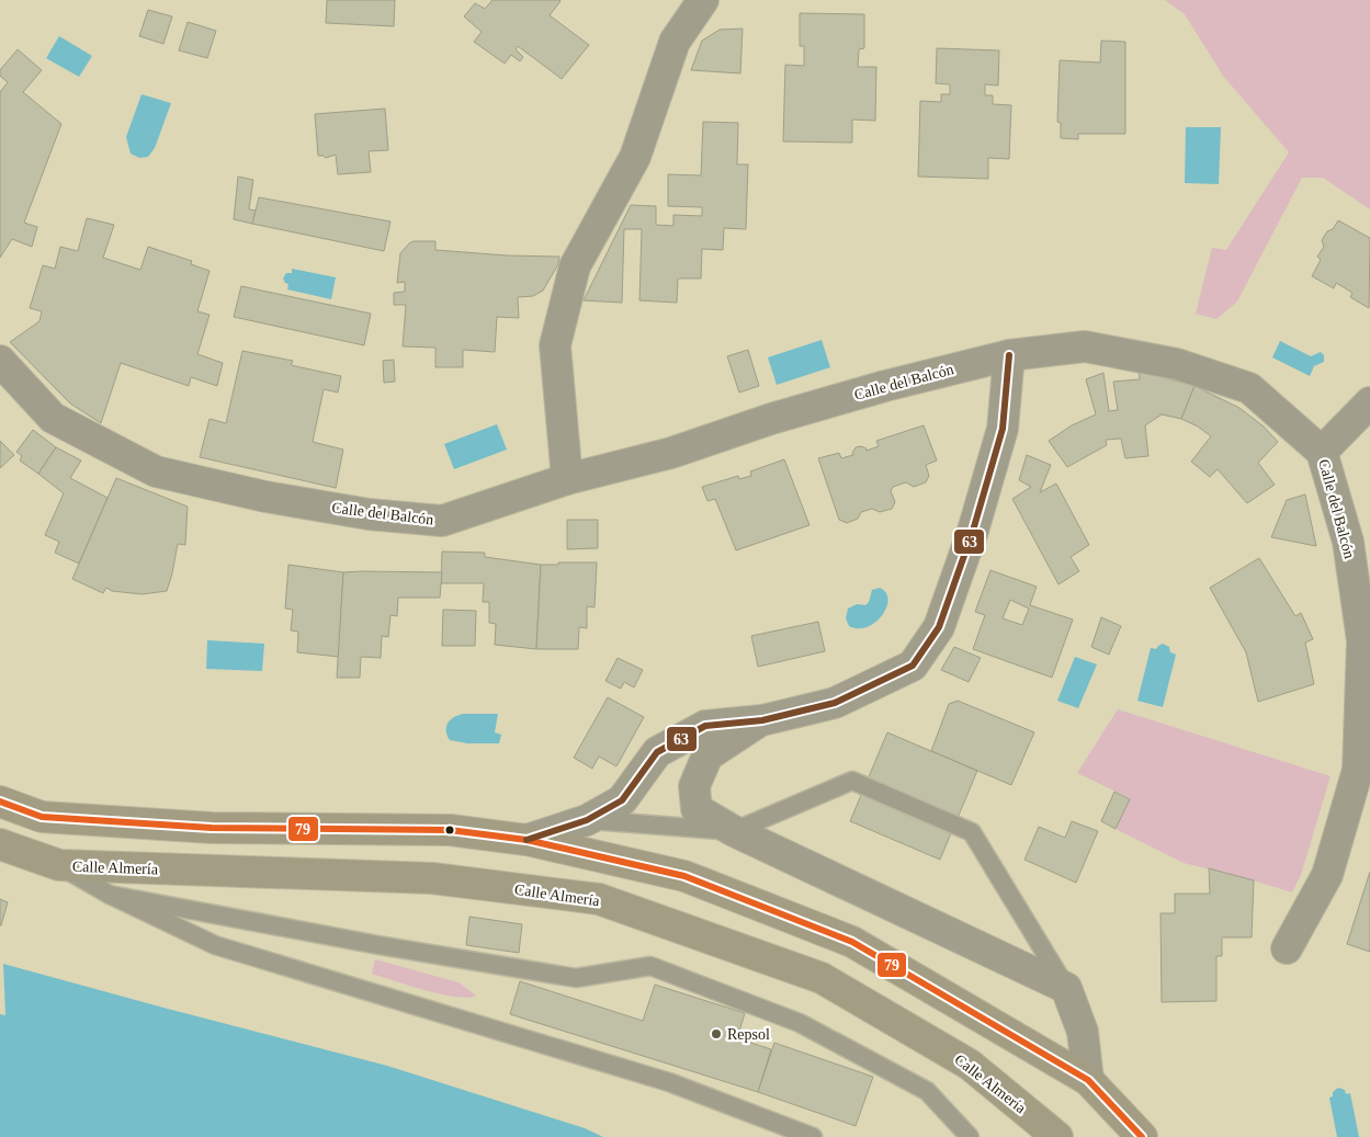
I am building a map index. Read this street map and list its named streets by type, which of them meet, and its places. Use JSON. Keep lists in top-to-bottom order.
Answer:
{
  "streets": {
    "main road": ["Calle Almería"],
    "street": ["Calle del Balcón"]
  },
  "places": ["Repsol"],
  "lines": ["transit line 63", "transit line 79"]
}
